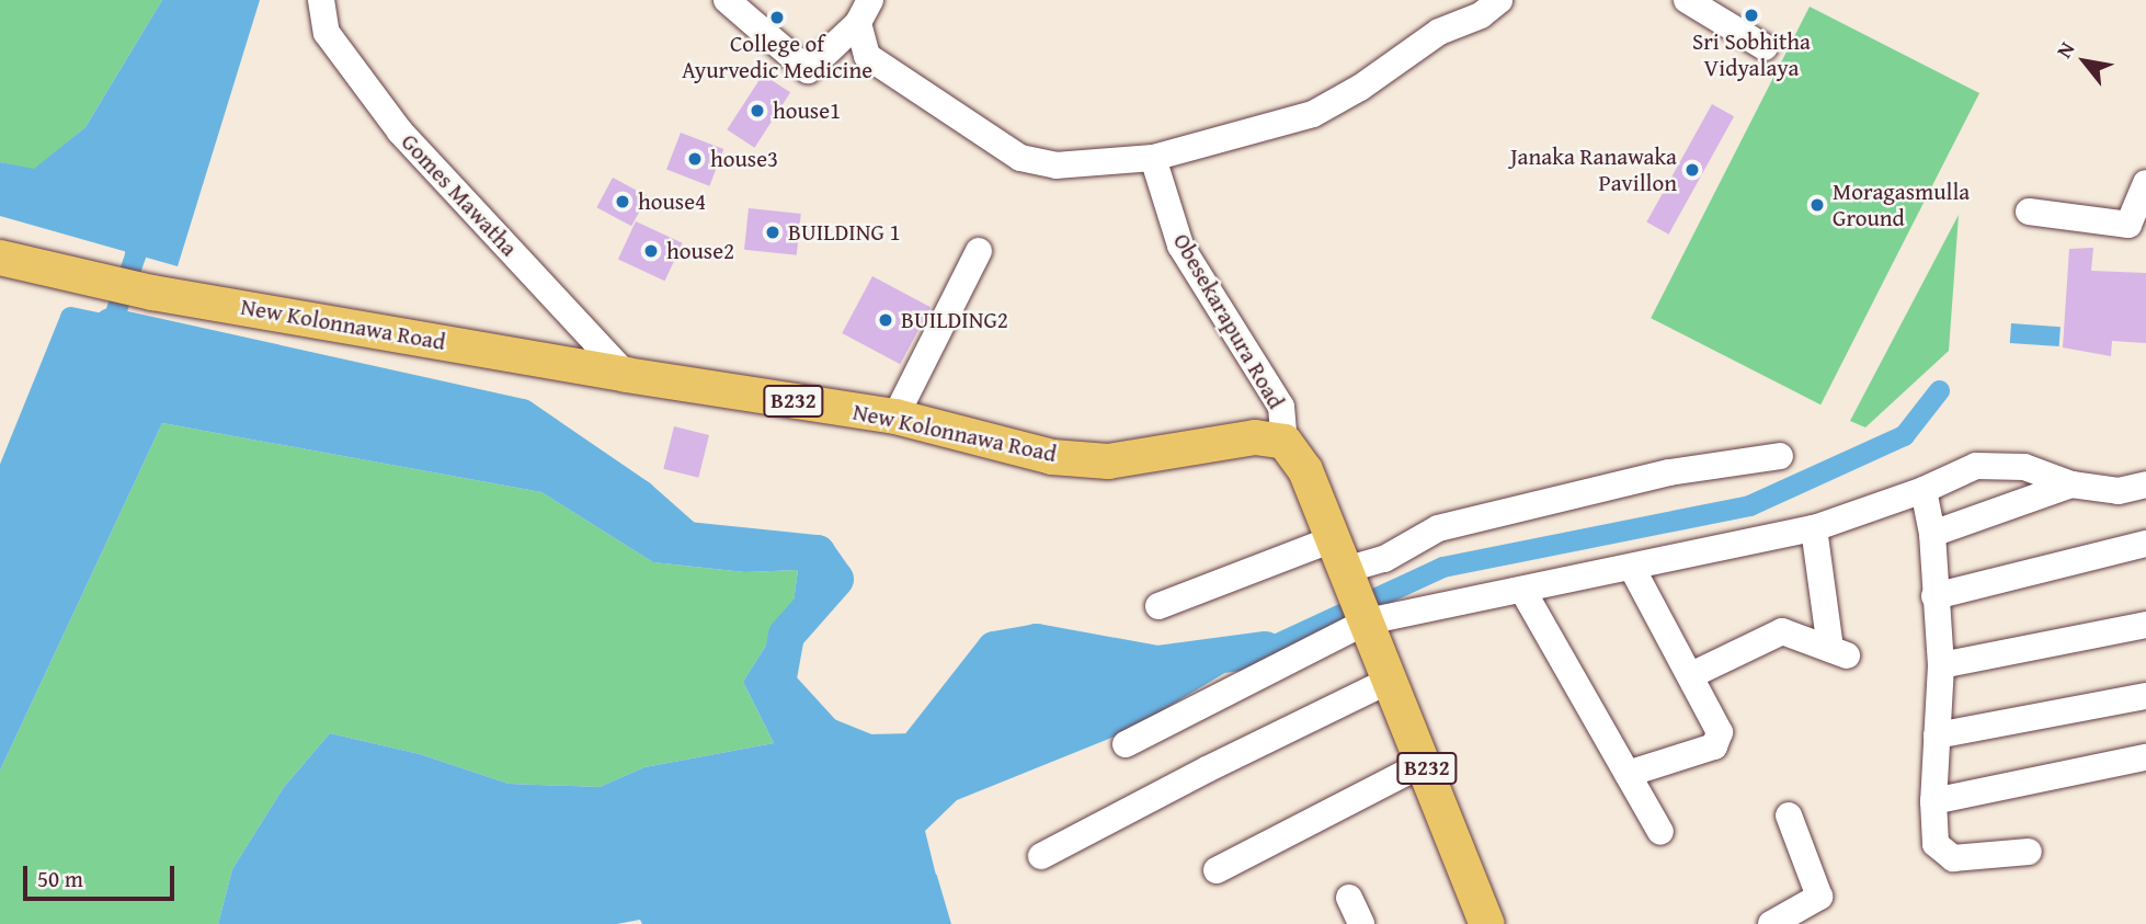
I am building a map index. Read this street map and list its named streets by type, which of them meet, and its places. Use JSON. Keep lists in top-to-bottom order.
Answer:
{
  "streets": {
    "main road": ["New Kolonnawa Road", "B232"],
    "street": ["Gomes Mawatha", "Obesekarapura Road"]
  },
  "crossings": [
    ["Gomes Mawatha", "New Kolonnawa Road"],
    ["Obesekarapura Road", "New Kolonnawa Road"],
    ["Obesekarapura Road", "B232"],
    ["New Kolonnawa Road", "B232"]
  ],
  "places": [
    "Sri Sobhitha Vidyalaya",
    "College of Ayurvedic Medicine",
    "house1",
    "house3",
    "Janaka Ranawaka Pavillon",
    "house4",
    "Moragasmulla Ground",
    "BUILDING 1",
    "house2",
    "BUILDING2"
  ],
  "scale_bar": "50 m",
  "north": "top left"
}
